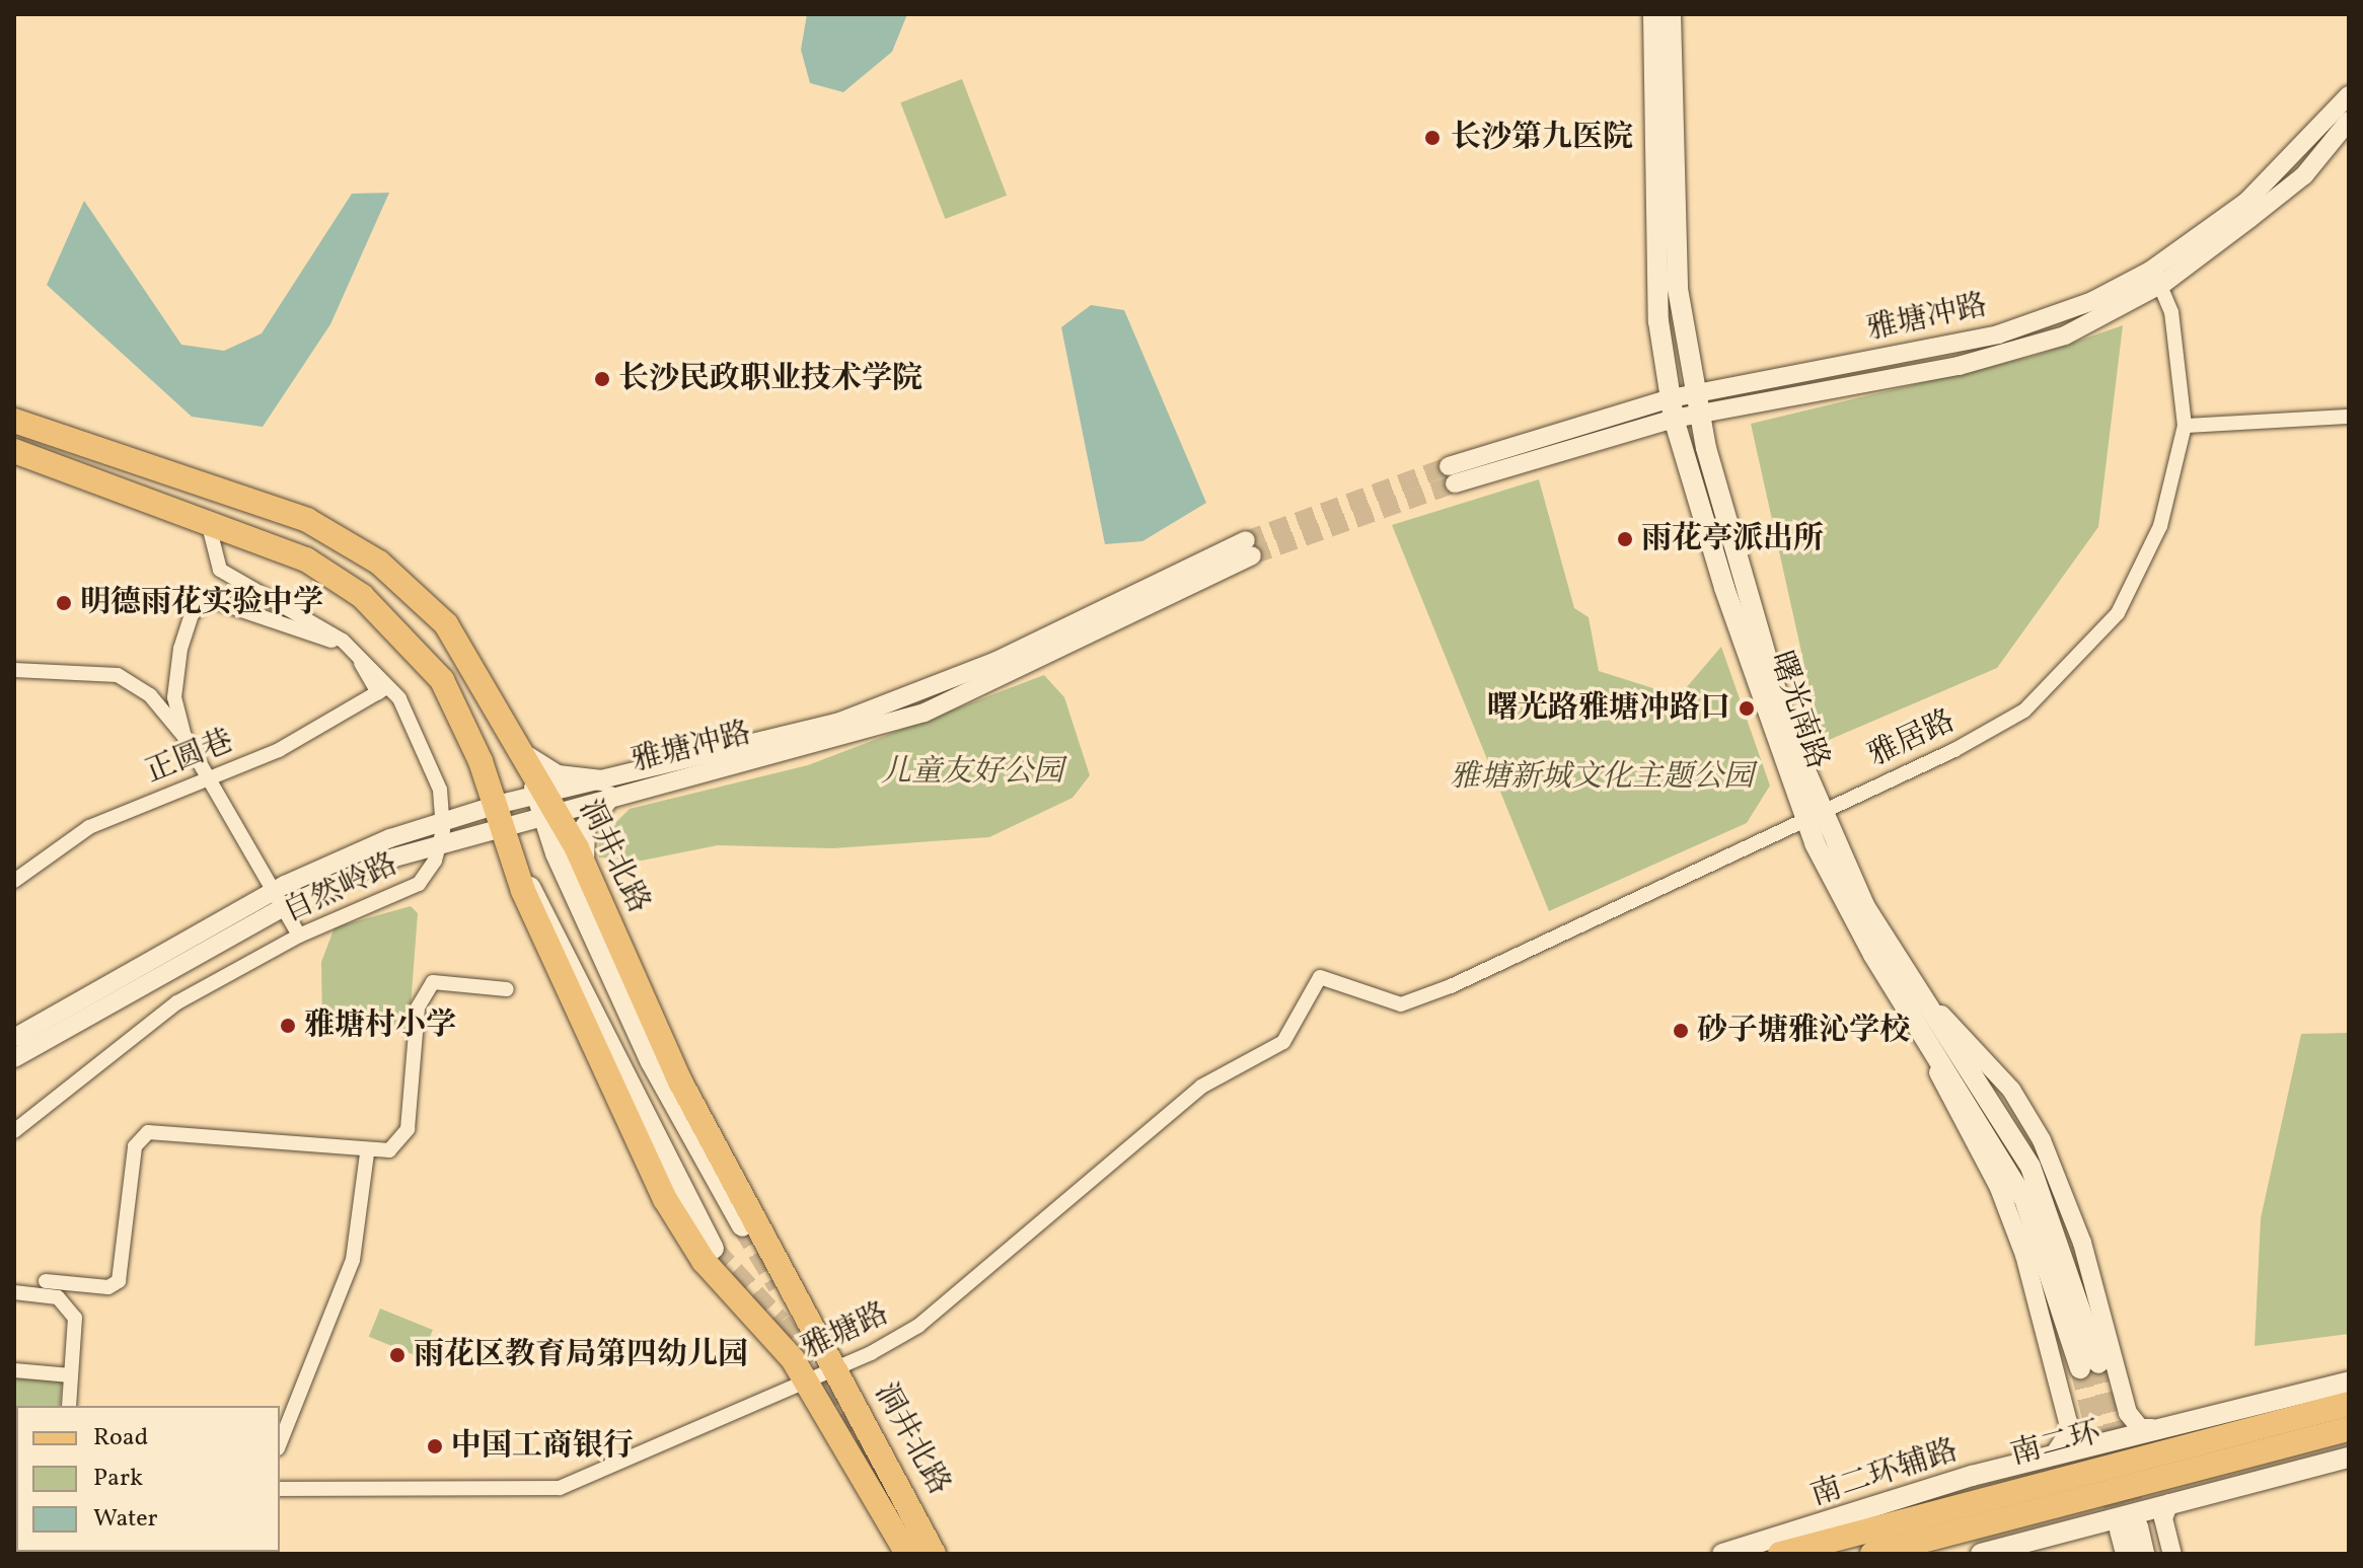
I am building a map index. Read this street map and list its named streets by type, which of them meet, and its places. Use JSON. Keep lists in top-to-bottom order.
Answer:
{
  "streets": {
    "main road": [
      "曙光南路",
      "洞井北路",
      "南二环",
      "南二环辅路"
    ],
    "street": [
      "雅塘冲路",
      "雅居路",
      "正圆巷",
      "自然岭路",
      "雅塘路"
    ]
  },
  "crossings": [
    ["雅塘冲路", "曙光南路"],
    ["雅塘冲路", "雅居路"],
    ["雅塘冲路", "洞井北路"],
    ["雅塘冲路", "自然岭路"],
    ["曙光南路", "雅居路"],
    ["雅居路", "雅塘路"],
    ["正圆巷", "自然岭路"],
    ["洞井北路", "自然岭路"],
    ["洞井北路", "雅塘路"]
  ],
  "parks": ["儿童友好公园", "雅塘新城文化主题公园"],
  "places": [
    "长沙第九医院",
    "长沙民政职业技术学院",
    "雨花亭派出所",
    "明德雨花实验中学",
    "曙光路雅塘冲路口",
    "雅塘村小学",
    "砂子塘雅沁学校",
    "雨花区教育局第四幼儿园",
    "中国工商银行"
  ],
  "legend": ["Road", "Park", "Water"]
}
